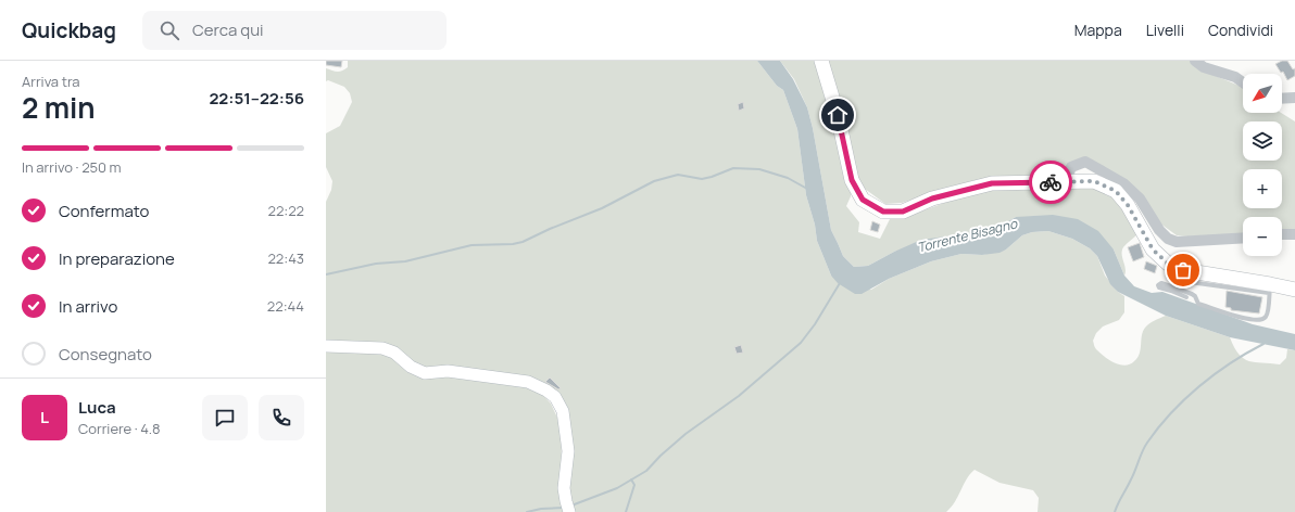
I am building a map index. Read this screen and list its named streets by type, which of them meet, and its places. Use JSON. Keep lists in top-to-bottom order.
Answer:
{
  "water": ["Torrente Bisagno"],
  "north": "bottom left",
  "page": {
    "header": "Quickbag",
    "search": "Cerca qui",
    "nav": ["Mappa", "Livelli", "Condividi"],
    "heading": ["2 min", "Arriva tra", "22:51–22:56"],
    "panel": ["Luca", "Corriere · 4.8"],
    "map_buttons": ["+", "−"],
    "bar": "In arrivo · 250 m",
    "list": [
      ["Confermato", "22:22"],
      ["In preparazione", "22:43"],
      ["In arrivo", "22:44"],
      "Consegnato"
    ],
    "round": "L"
  }
}
